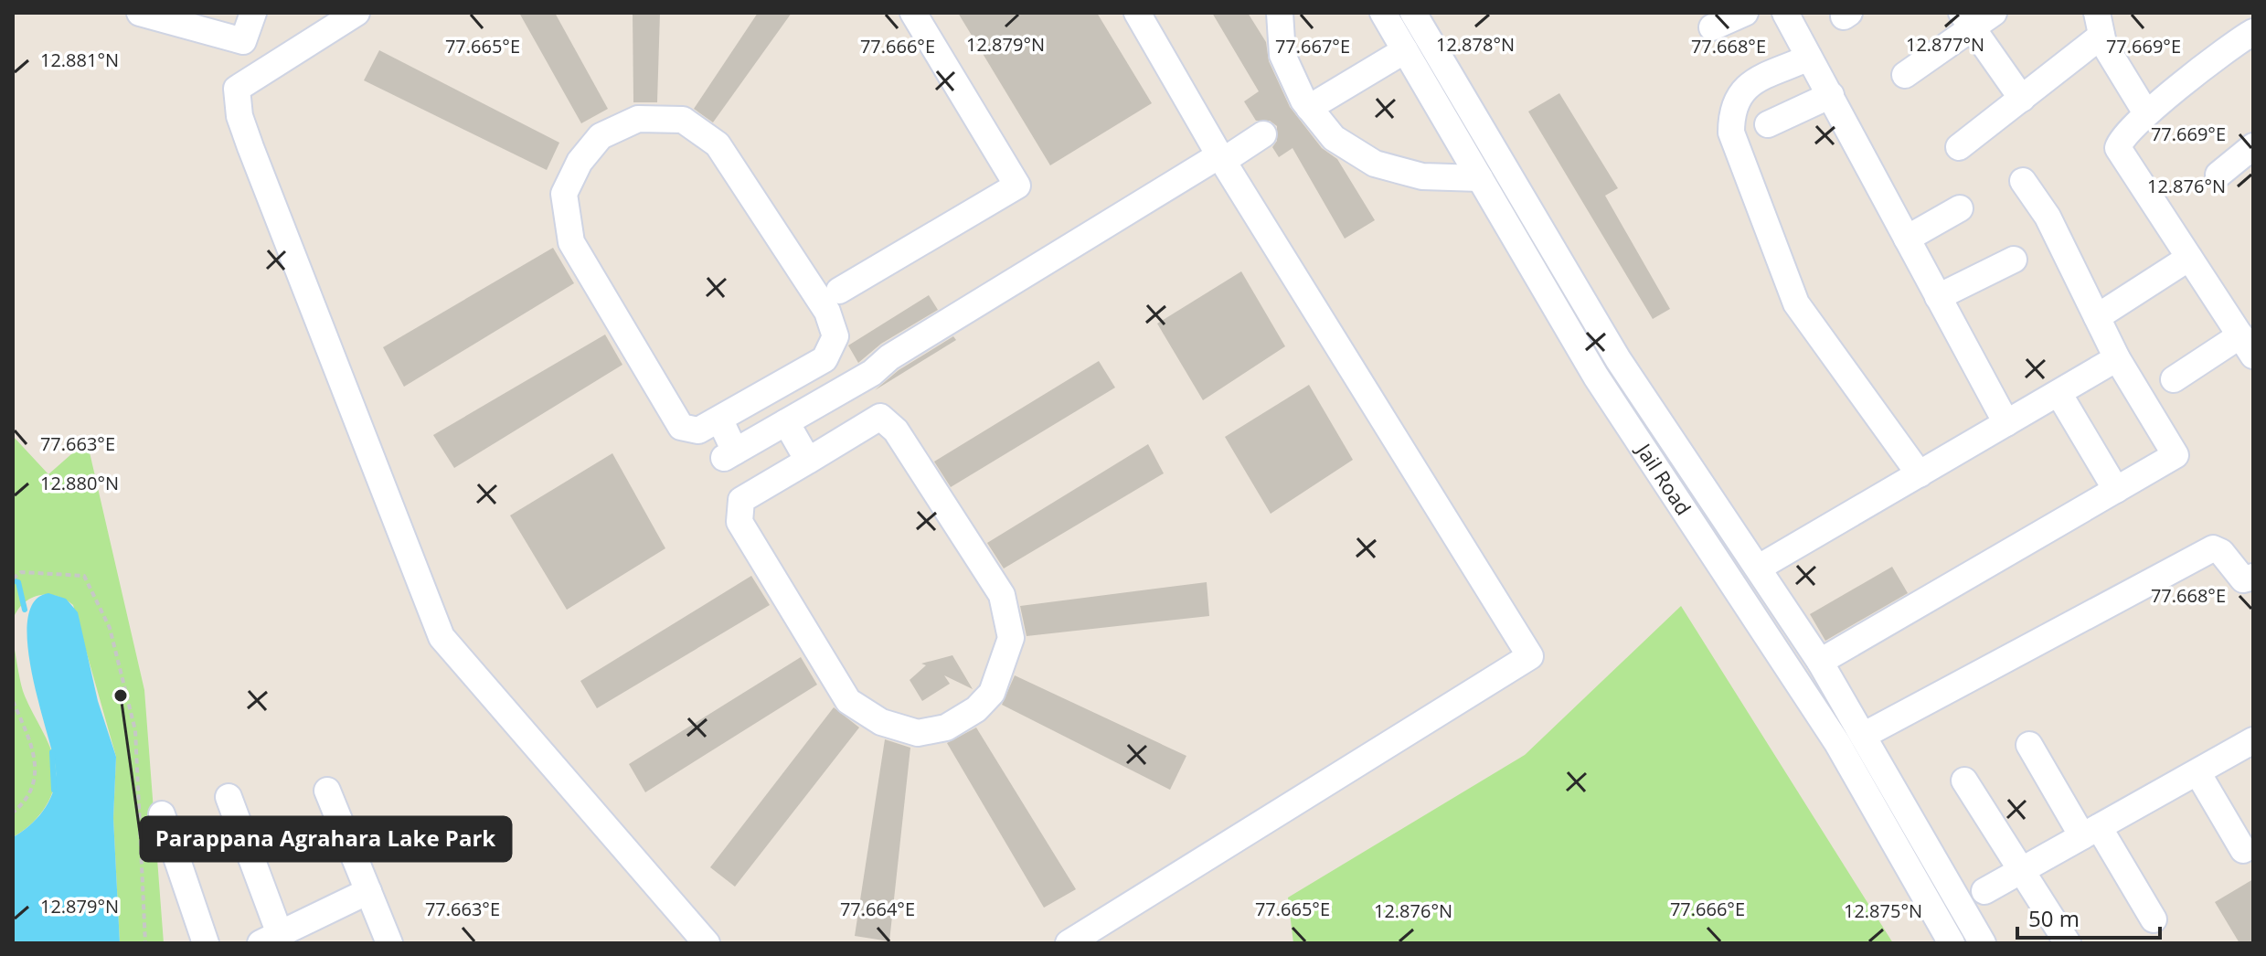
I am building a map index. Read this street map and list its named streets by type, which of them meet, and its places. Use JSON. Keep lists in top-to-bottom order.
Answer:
{
  "streets": {
    "street": ["Jail Road"]
  },
  "places": ["Parappana Agrahara Lake Park"],
  "scale_bar": "50 m",
  "coordinates": [
    "12.879°N",
    "12.878°N",
    "12.877°N",
    "77.665°E",
    "77.666°E",
    "77.667°E",
    "77.668°E",
    "77.669°E",
    "12.881°N",
    "12.876°N",
    "77.663°E",
    "12.880°N",
    "77.664°E",
    "12.875°N"
  ]
}
